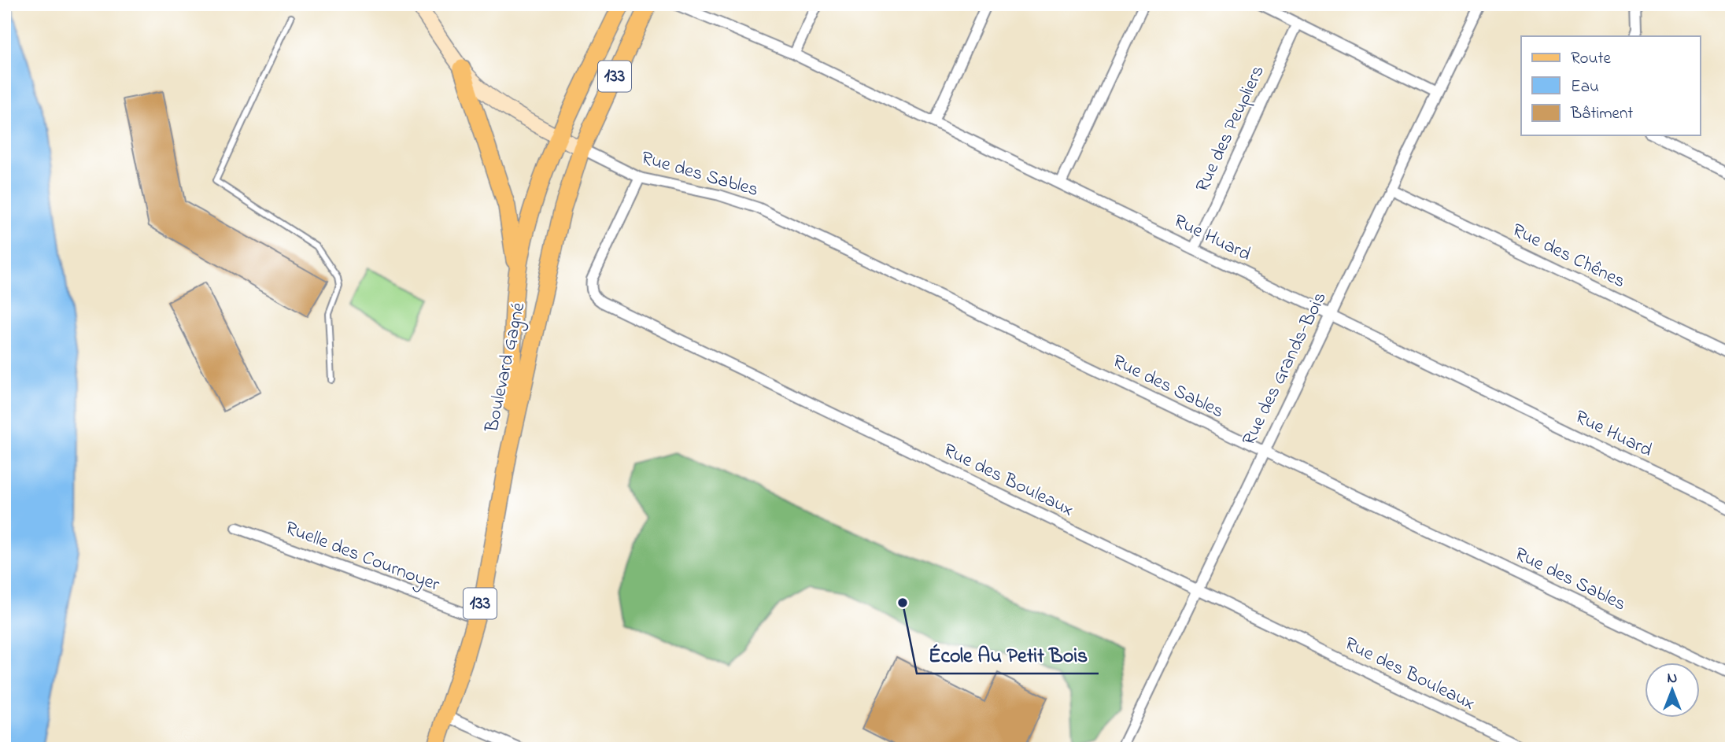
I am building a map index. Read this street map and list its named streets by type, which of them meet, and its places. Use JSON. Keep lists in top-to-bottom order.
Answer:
{
  "streets": {
    "main road": ["133", "Boulevard Gagné"],
    "street": [
      "Rue des Peupliers",
      "Rue des Sables",
      "Rue Huard",
      "Rue des Chênes",
      "Rue des Grands-Bois",
      "Rue des Bouleaux",
      "Ruelle des Cournoyer"
    ]
  },
  "crossings": [
    ["133", "Boulevard Gagné"],
    ["133", "Ruelle des Cournoyer"],
    ["Rue des Peupliers", "Rue Huard"],
    ["Rue des Sables", "Boulevard Gagné"],
    ["Rue des Sables", "Rue des Grands-Bois"],
    ["Rue des Sables", "Rue des Bouleaux"],
    ["Rue Huard", "Rue des Grands-Bois"],
    ["Rue des Chênes", "Rue des Grands-Bois"],
    ["Rue des Grands-Bois", "Rue des Bouleaux"]
  ],
  "places": ["École Au Petit Bois"],
  "legend": ["Route", "Eau", "Bâtiment"],
  "north": "top"
}
